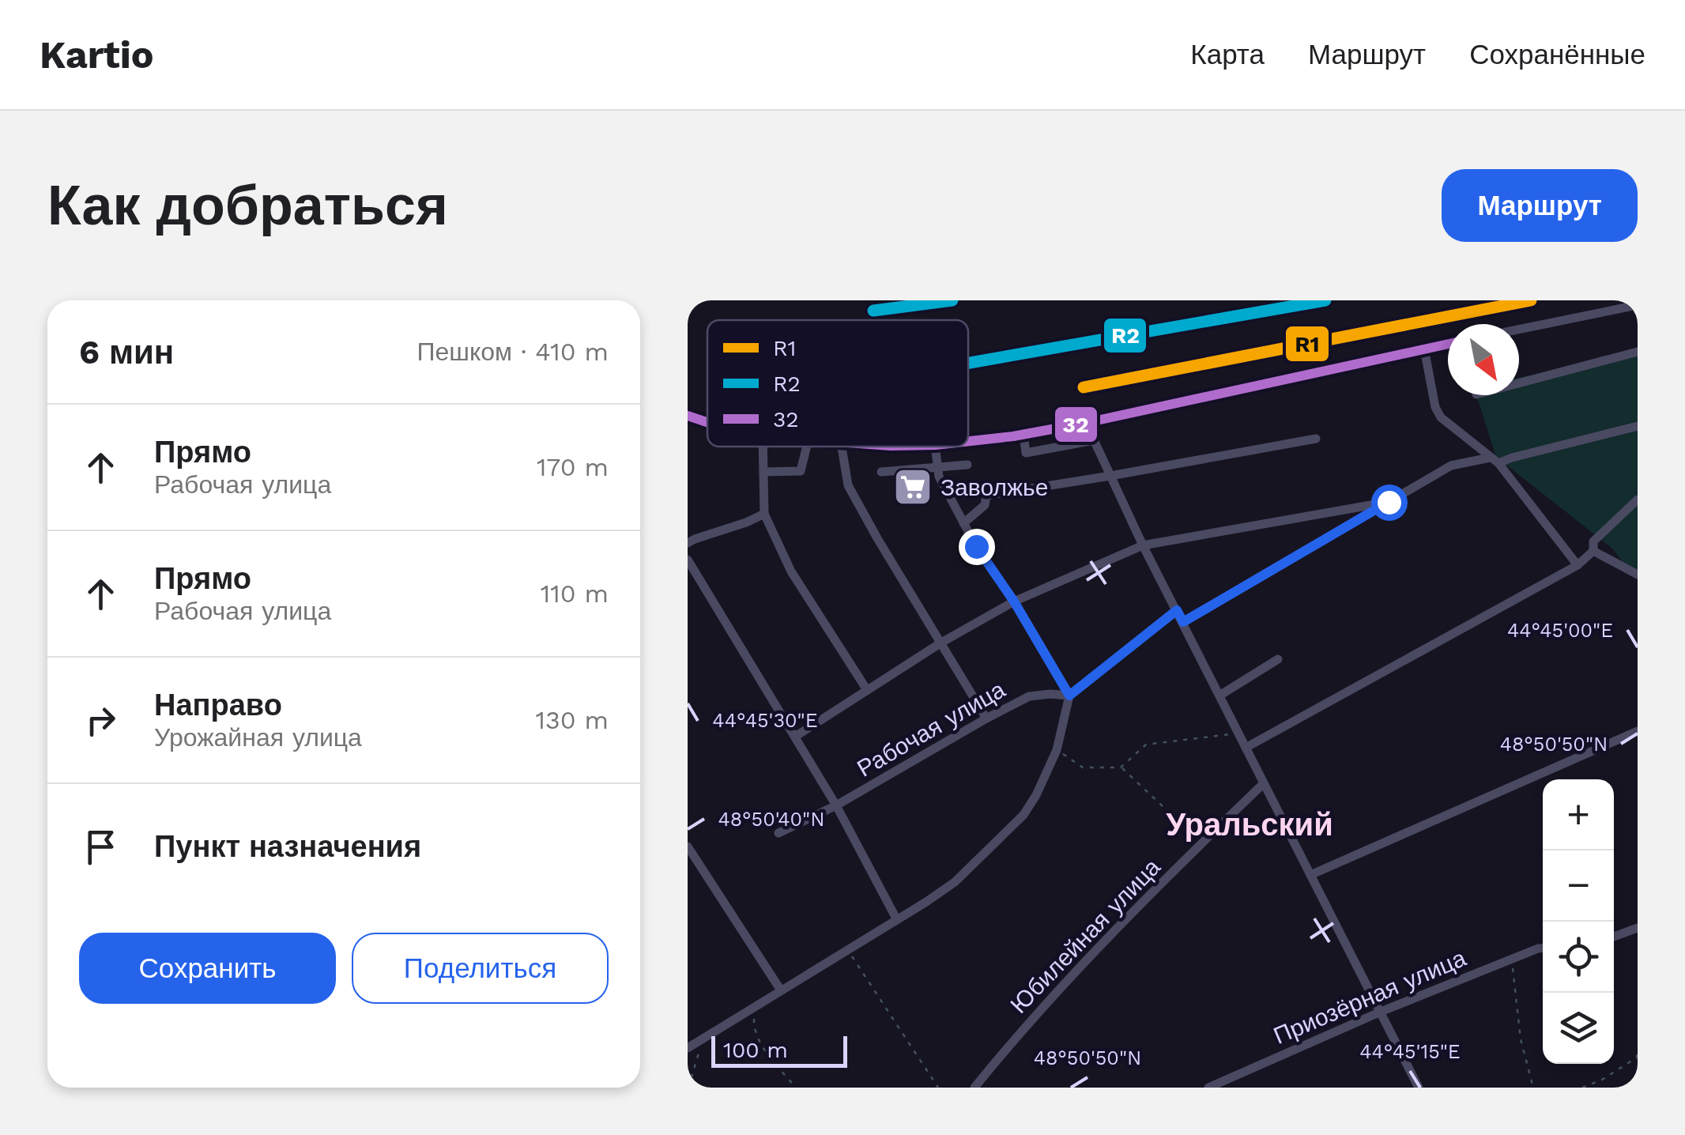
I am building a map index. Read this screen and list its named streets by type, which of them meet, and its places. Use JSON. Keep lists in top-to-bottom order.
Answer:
{
  "streets": {
    "street": ["Рабочая улица", "Юбилейная улица", "Приозёрная улица"]
  },
  "districts": ["Уральский"],
  "places": {
    "supermarket": ["Заволжье"]
  },
  "lines": ["transit line R1", "transit line R2", "transit line 32"],
  "legend": ["R1", "R2", "32"],
  "scale_bar": "100 m",
  "north": "bottom right",
  "page": {
    "header": "Kartio",
    "nav": ["Карта", "Маршрут", "Сохранённые"],
    "buttons": [
      "Маршрут",
      ["Сохранить", "Поделиться"]
    ],
    "title": "Как добраться",
    "heading": ["6 мин", "Пешком · 410 m"],
    "list": [
      ["Прямо", "Рабочая улица", "170 m"],
      ["Прямо", "Рабочая улица", "110 m"],
      ["Направо", "Урожайная улица", "130 m"],
      "Пункт назначения"
    ],
    "map_buttons": ["+", "−"],
    "scale": "100 m"
  },
  "coordinates": [
    "44°45'00\"E",
    "44°45'30\"E",
    "48°50'50\"N",
    "48°50'40\"N",
    "44°45'15\"E"
  ]
}
